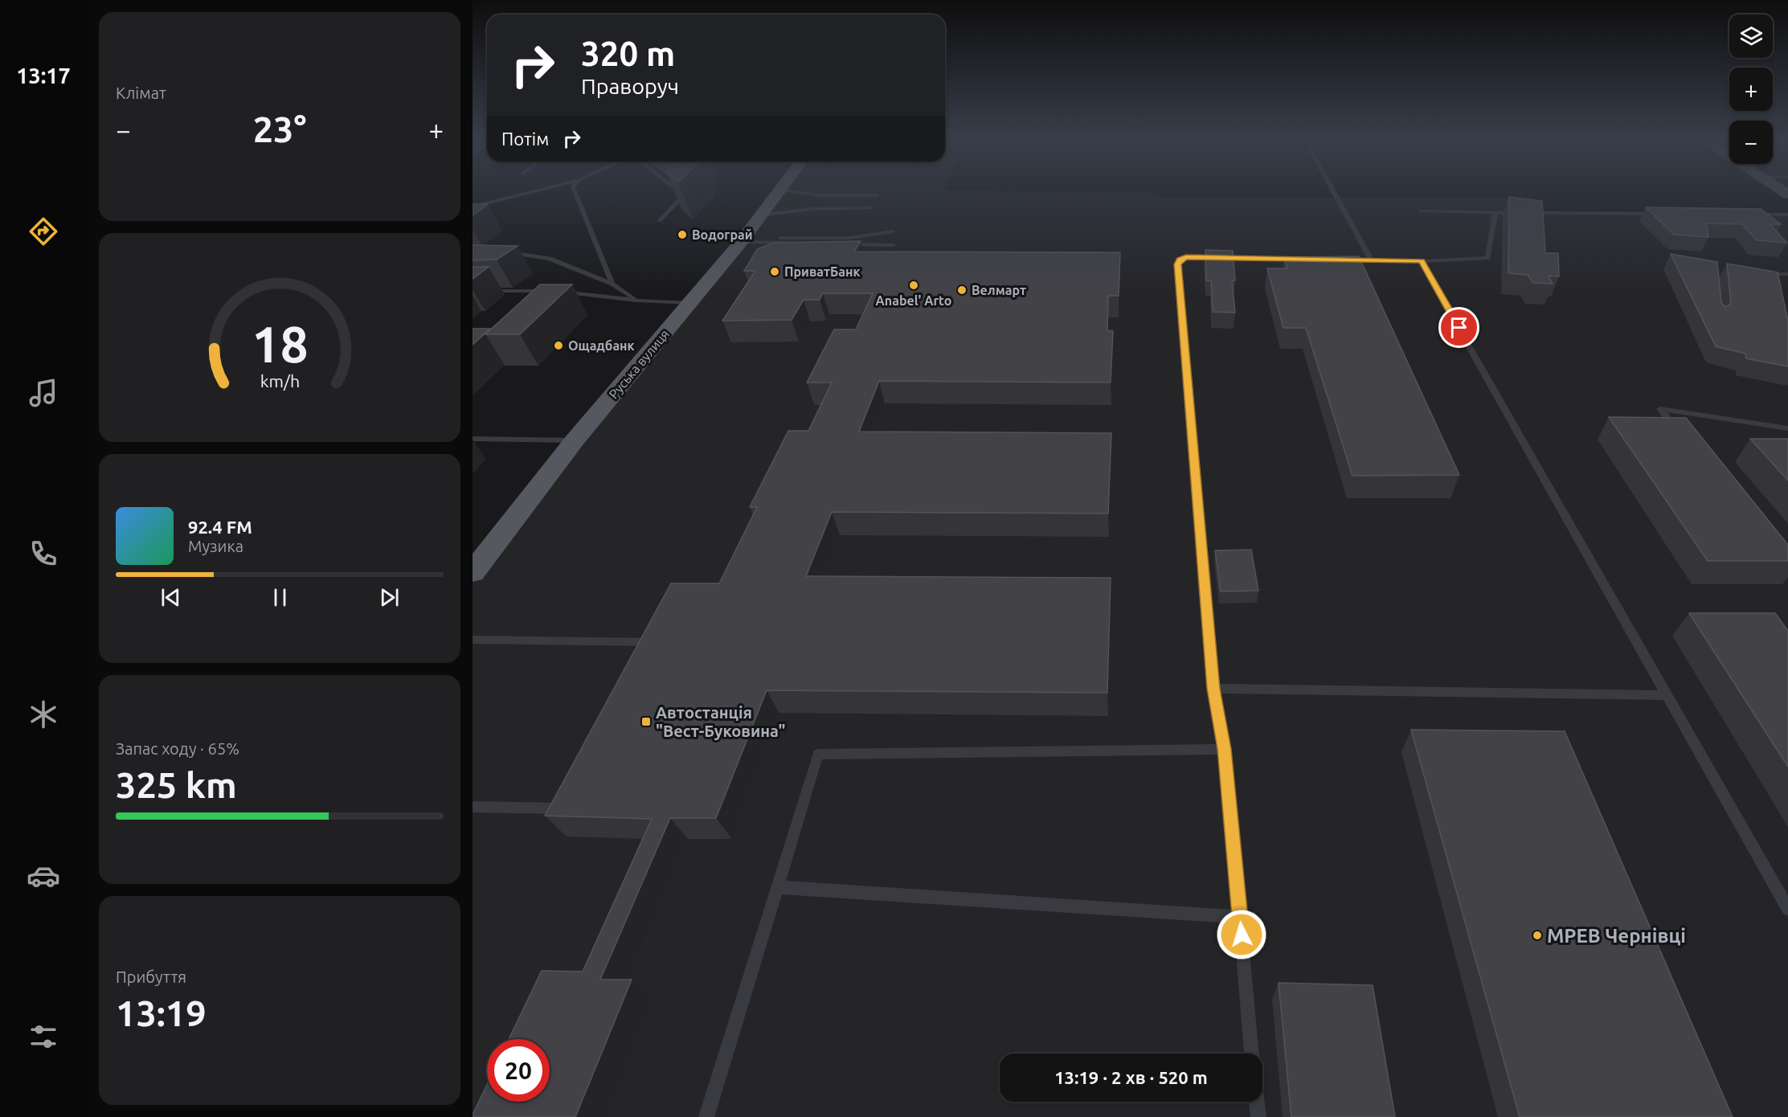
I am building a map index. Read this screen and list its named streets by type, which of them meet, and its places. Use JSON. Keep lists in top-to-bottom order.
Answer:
{
  "streets": {
    "main road": ["Руська вулиця"]
  },
  "places": {
    "other": [
      "Водограй",
      "ПриватБанк",
      "Anabel' Arto",
      "Велмарт",
      "Ощадбанк",
      "МРЕВ Чернівці"
    ],
    "transit": ["Автостанція \"Вест-Буковина\""]
  },
  "page": {
    "tabs": "13:17",
    "tile": [
      "Клімат",
      ["Запас ходу · 65%", "325 km"],
      ["Прибуття", "13:19"]
    ],
    "map_buttons": ["+", "−"],
    "turn": ["320 m", "Праворуч"],
    "heat": ["−", "23°", "+"],
    "then": "Потім",
    "song": ["92.4 FM", "Музика"],
    "limit": "20",
    "trip": "13:19 · 2 хв · 520 m",
    "gauge": ["18", "km/h"]
  }
}
